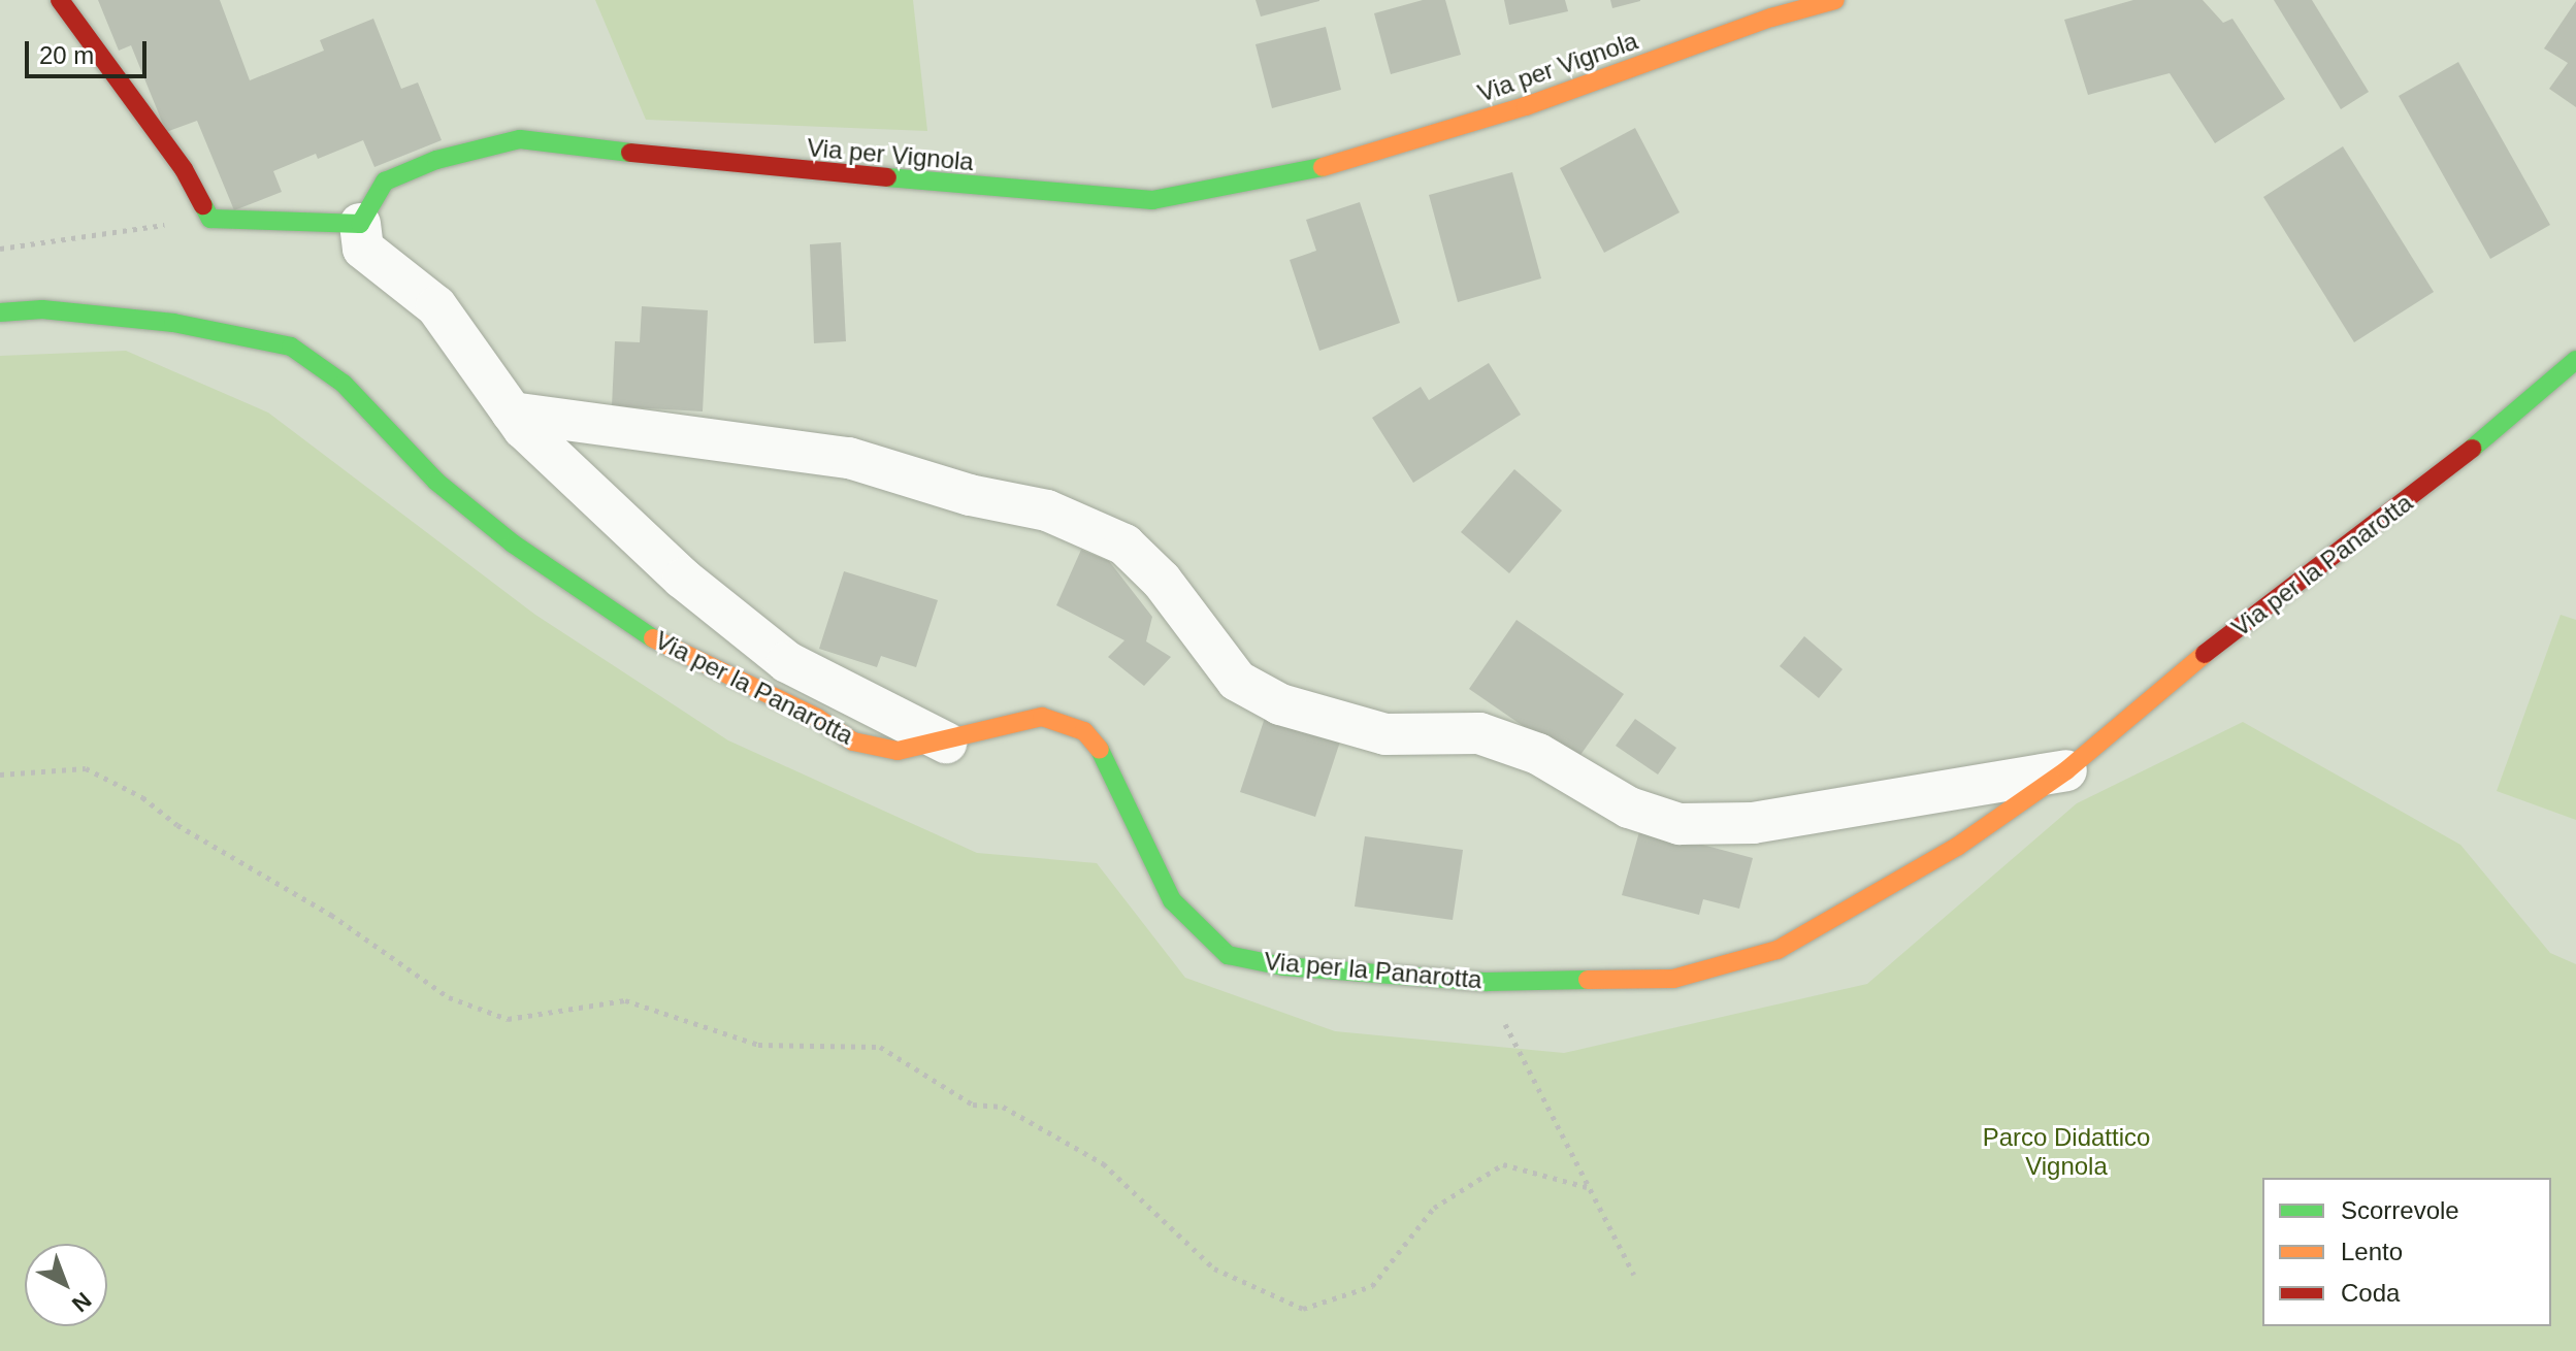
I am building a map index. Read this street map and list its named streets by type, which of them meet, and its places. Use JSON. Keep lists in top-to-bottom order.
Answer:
{
  "streets": {
    "street": ["Via per Vignola", "Via per la Panarotta"]
  },
  "parks": ["Parco Didattico Vignola"],
  "legend": ["Scorrevole", "Lento", "Coda"],
  "scale_bar": "20 m",
  "north": "bottom right"
}
